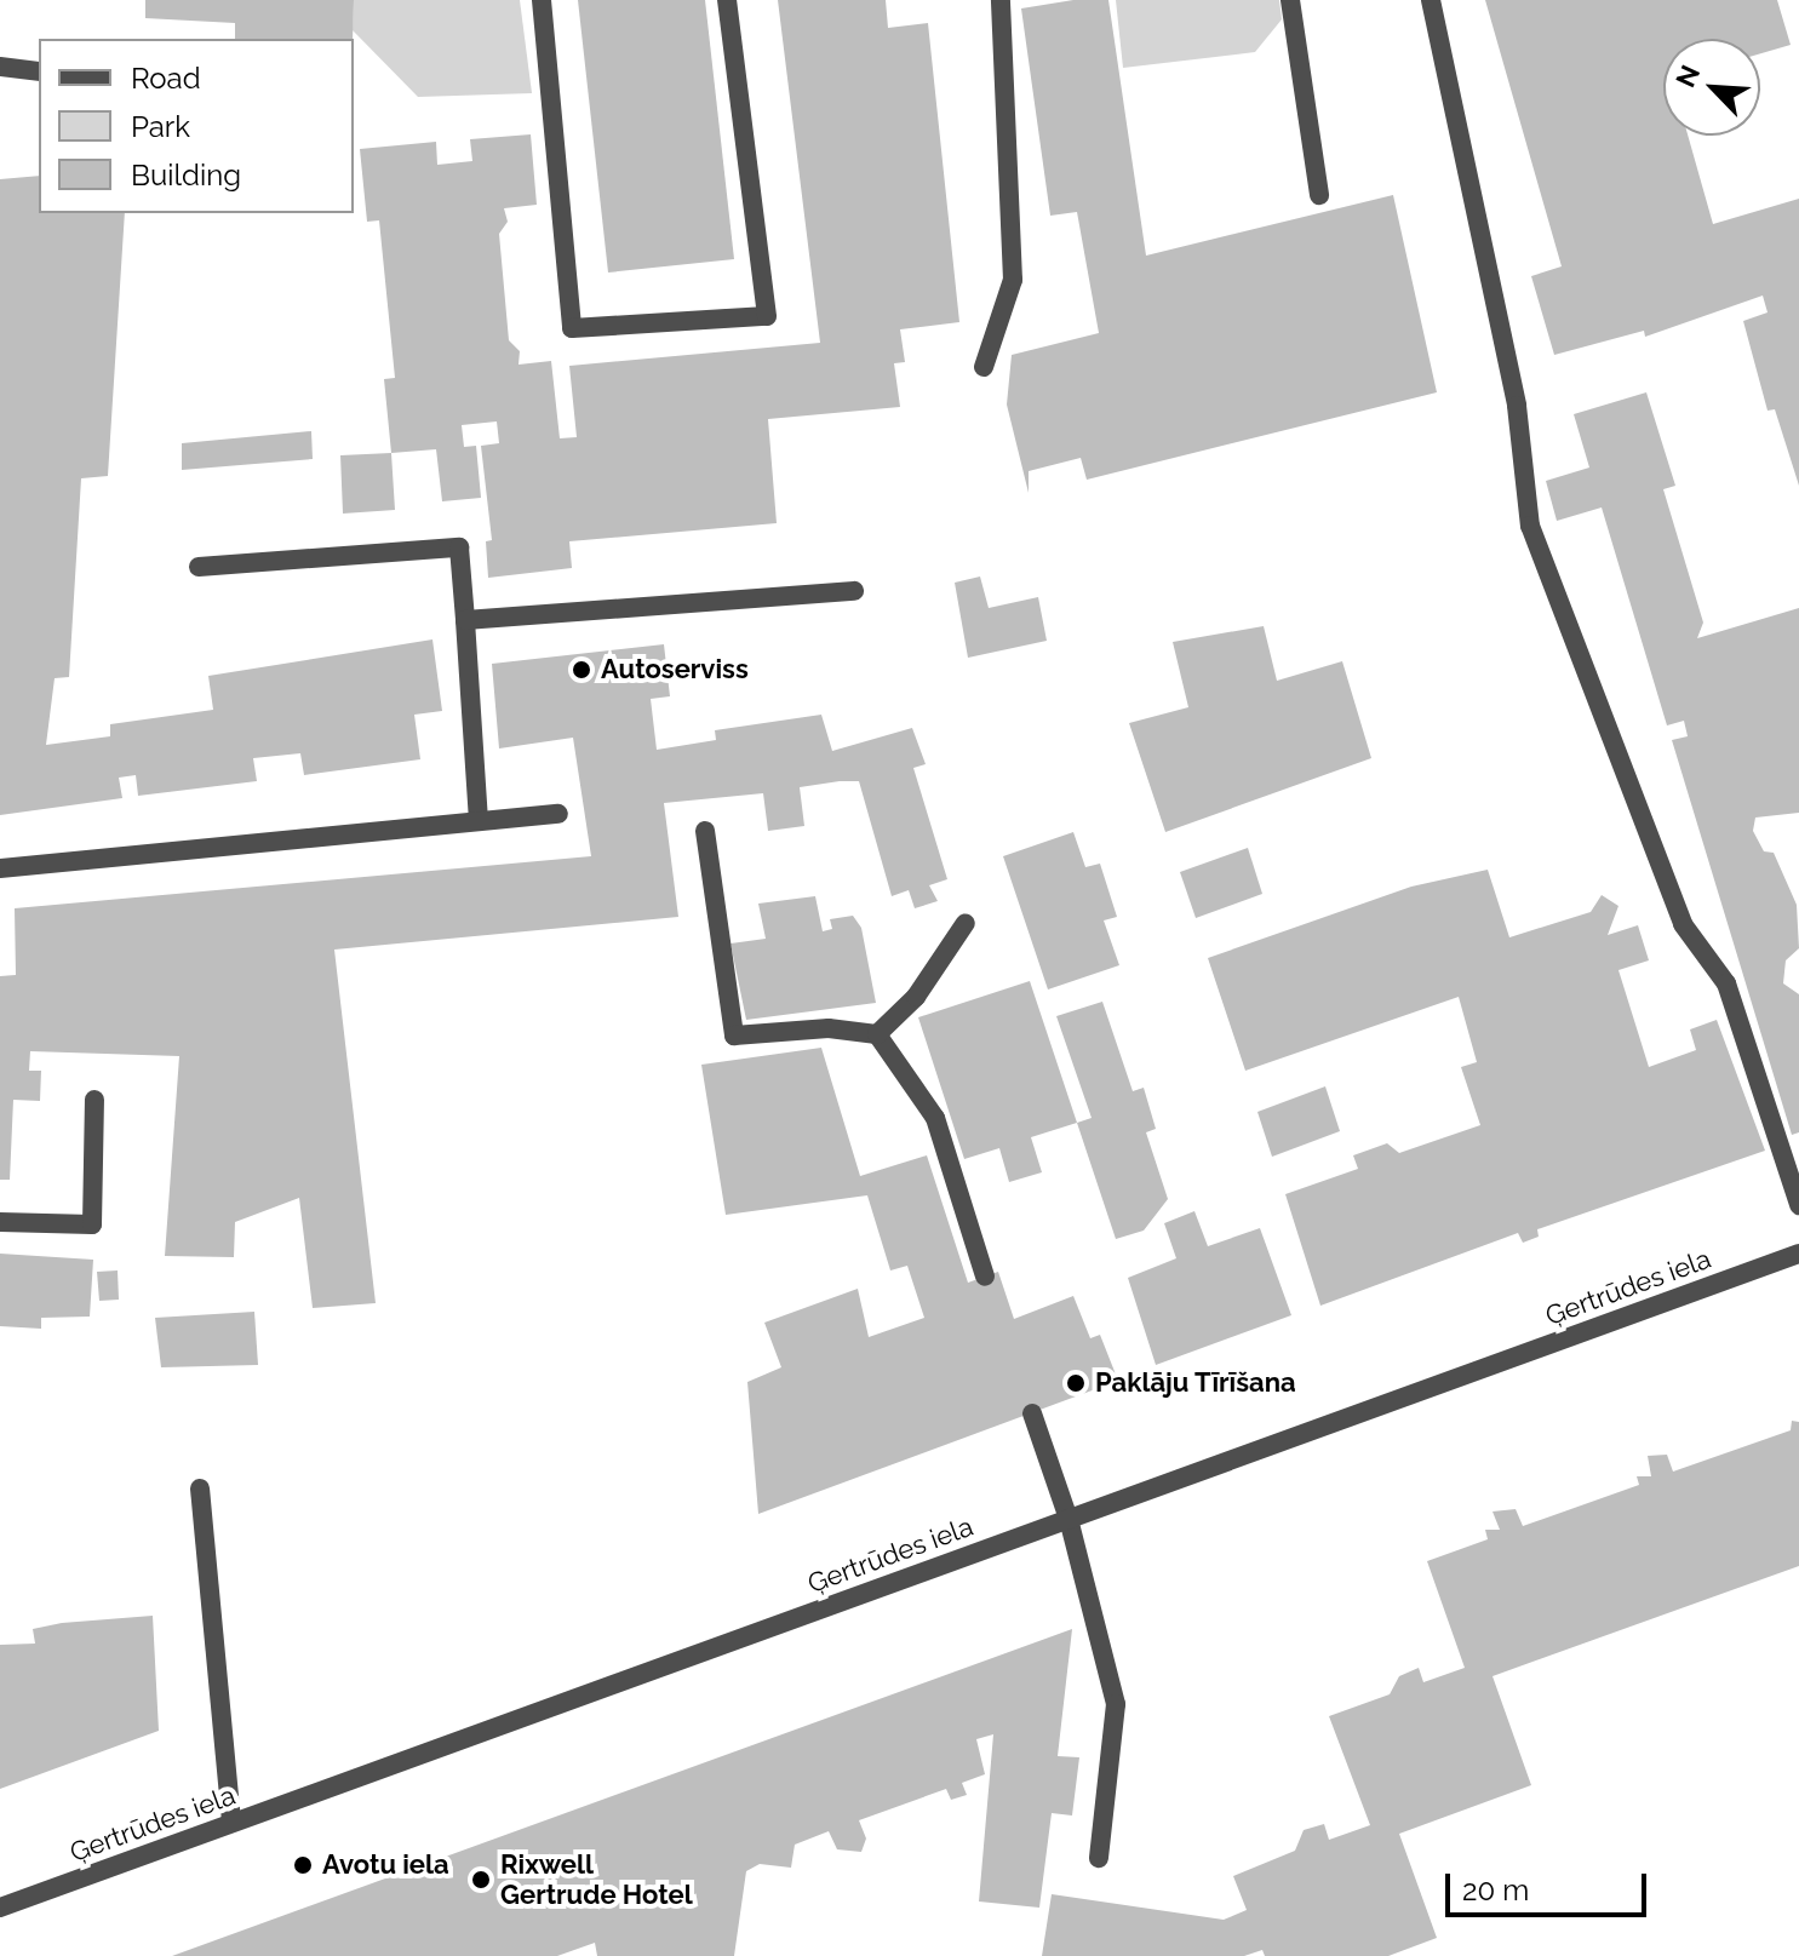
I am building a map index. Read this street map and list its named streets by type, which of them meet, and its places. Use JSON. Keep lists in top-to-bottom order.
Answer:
{
  "streets": {
    "street": ["Ģertrūdes iela"]
  },
  "places": [
    "Autoserviss",
    "Paklāju Tīrīšana",
    "Avotu iela",
    "Rixwell Gertrude Hotel"
  ],
  "legend": ["Road", "Park", "Building"],
  "scale_bar": "20 m",
  "north": "top left"
}
